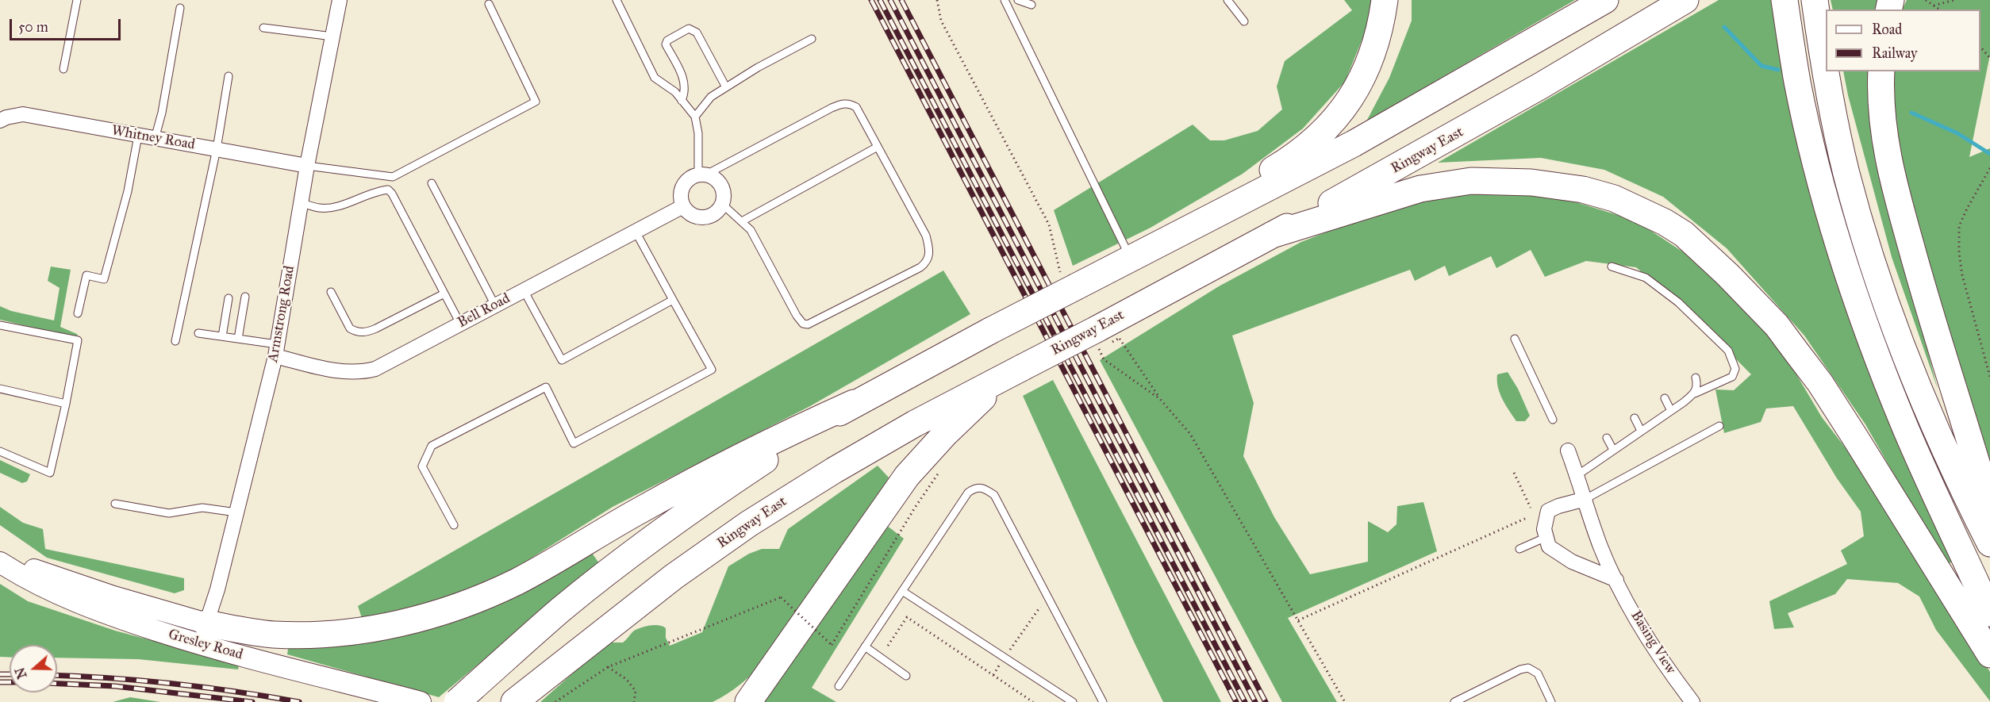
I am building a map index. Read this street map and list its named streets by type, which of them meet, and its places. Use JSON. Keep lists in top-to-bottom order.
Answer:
{
  "streets": {
    "highway": ["Ringway East"],
    "street": [
      "Whitney Road",
      "Bell Road",
      "Armstrong Road",
      "Basing View",
      "Gresley Road"
    ]
  },
  "crossings": [
    ["Whitney Road", "Armstrong Road"],
    ["Bell Road", "Armstrong Road"]
  ],
  "legend": ["Road", "Railway"],
  "scale_bar": "50 m",
  "north": "left"
}
